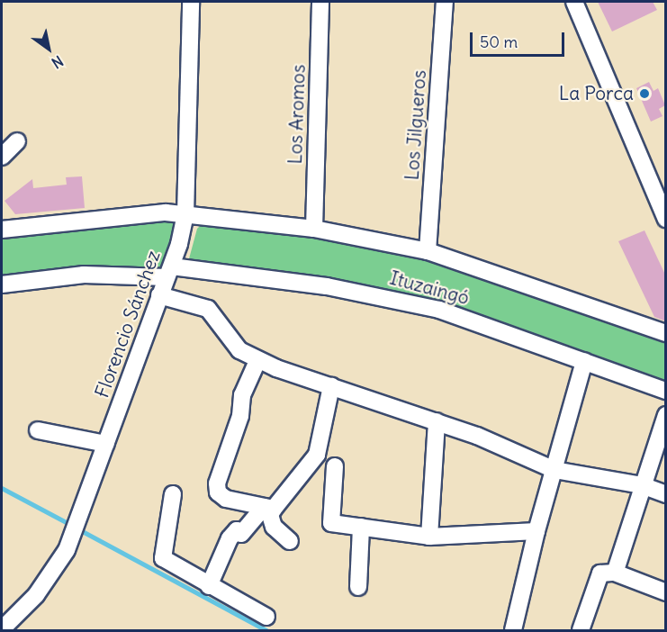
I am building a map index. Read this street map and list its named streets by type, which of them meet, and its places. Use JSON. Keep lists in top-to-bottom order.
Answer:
{
  "streets": {
    "street": [
      "Los Aromos",
      "Los Jilgueros",
      "Ituzaingó",
      "Florencio Sánchez"
    ]
  },
  "crossings": [
    ["Los Aromos", "Ituzaingó"],
    ["Los Jilgueros", "Ituzaingó"],
    ["Ituzaingó", "Florencio Sánchez"]
  ],
  "places": ["La Porca"],
  "scale_bar": "50 m",
  "north": "bottom right"
}
